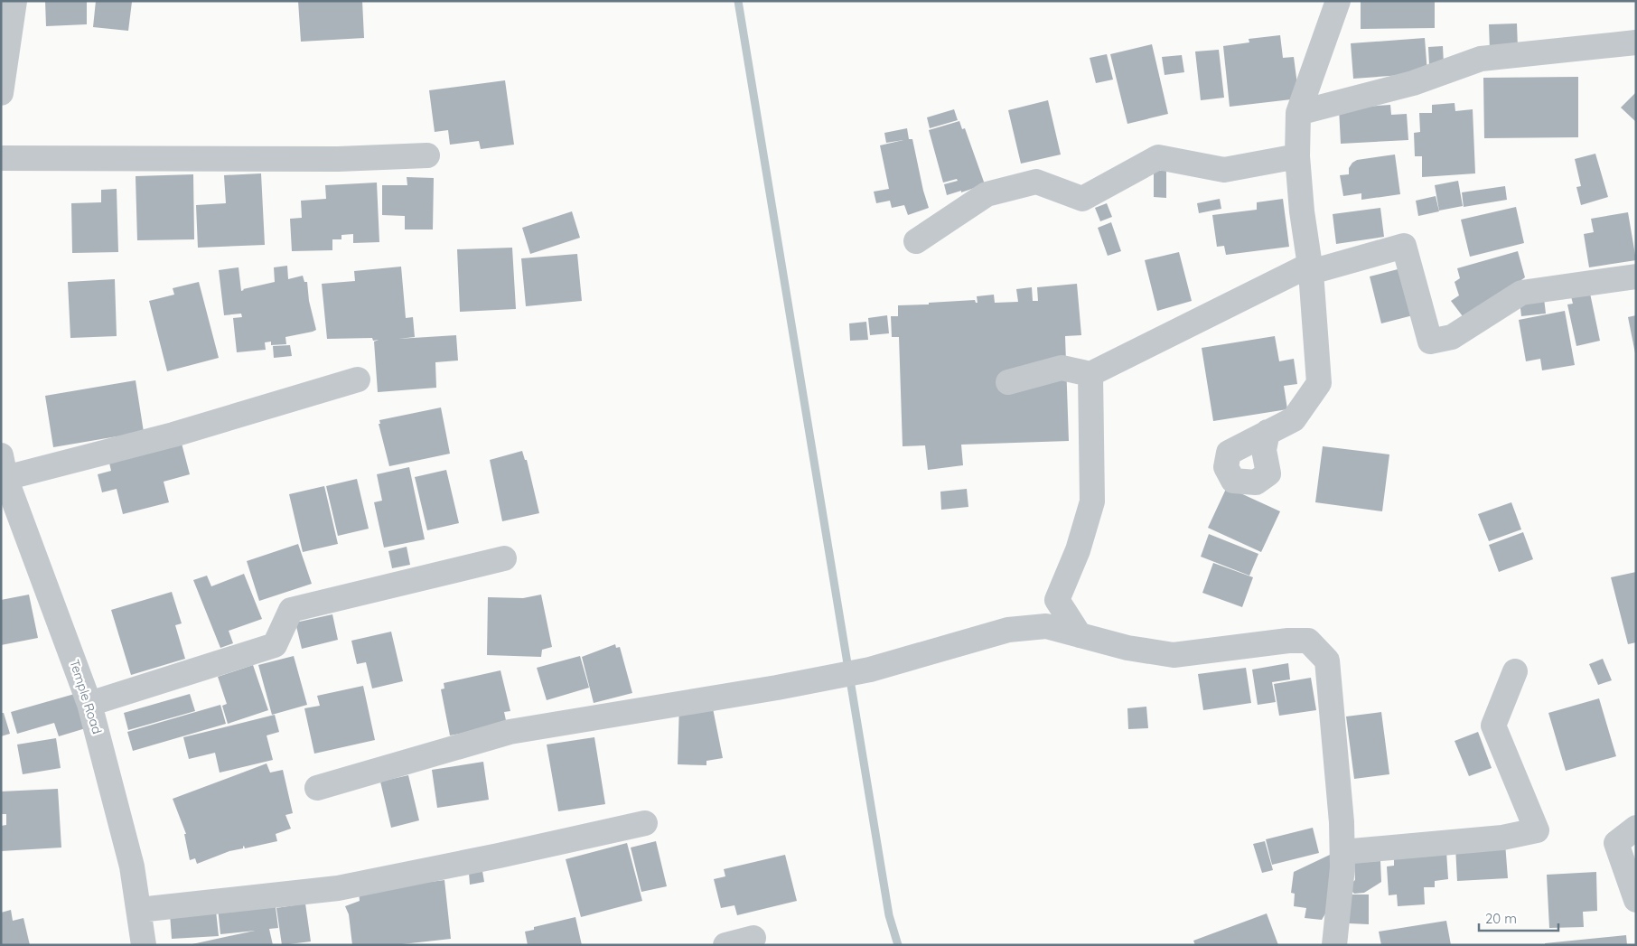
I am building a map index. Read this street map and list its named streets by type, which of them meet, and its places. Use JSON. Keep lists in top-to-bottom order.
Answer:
{
  "streets": {
    "street": ["Temple Road"]
  },
  "scale_bar": "20 m"
}
